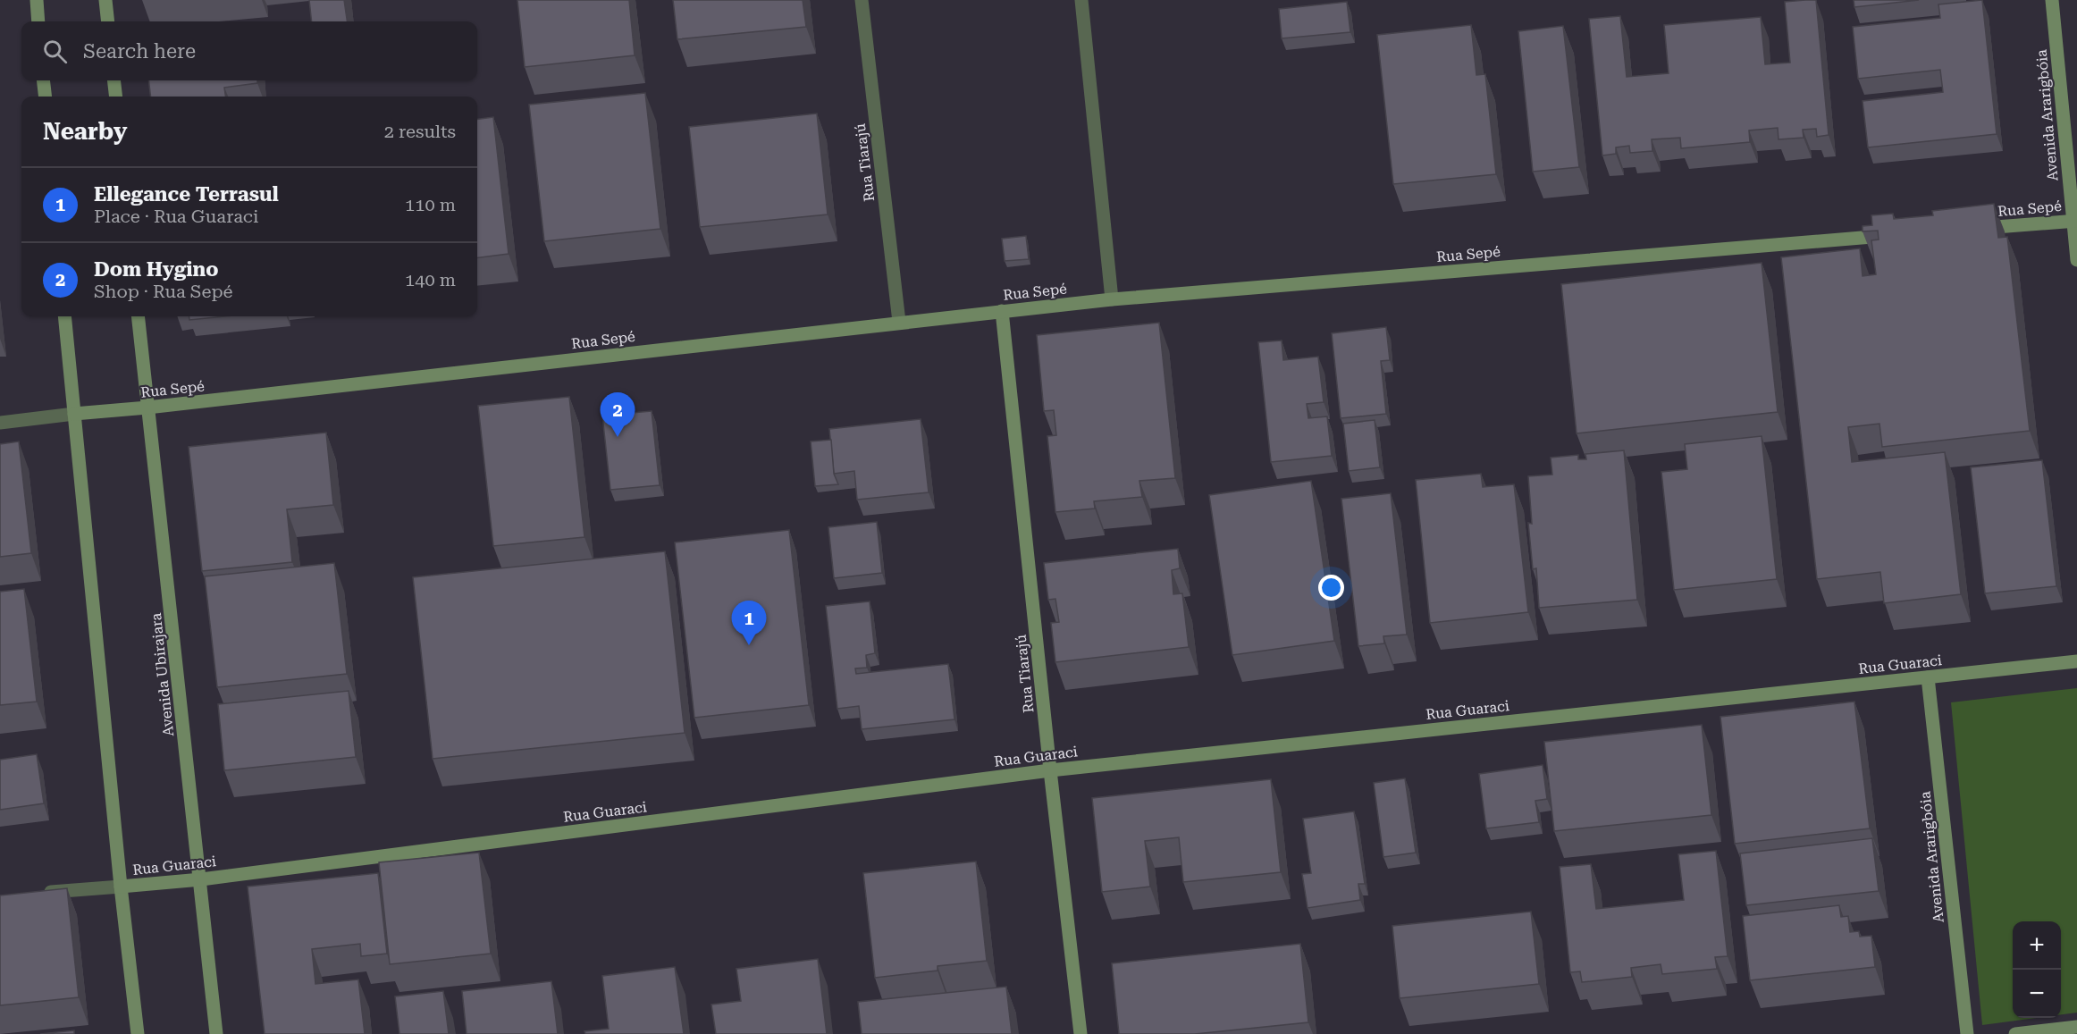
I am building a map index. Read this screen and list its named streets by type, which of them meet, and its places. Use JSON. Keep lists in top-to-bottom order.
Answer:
{
  "streets": {
    "street": [
      "Avenida Ararigbóia",
      "Rua Tiarajú",
      "Rua Sepé",
      "Rua Guaraci",
      "Avenida Ubirajara"
    ]
  },
  "crossings": [
    ["Avenida Ararigbóia", "Rua Sepé"],
    ["Avenida Ararigbóia", "Rua Guaraci"],
    ["Rua Tiarajú", "Rua Sepé"],
    ["Rua Tiarajú", "Rua Guaraci"],
    ["Rua Sepé", "Avenida Ubirajara"],
    ["Rua Guaraci", "Avenida Ubirajara"]
  ],
  "page": {
    "search": "Search here",
    "heading": ["Nearby", "2 results"],
    "list": [
      {
        "mark": "1",
        "name": "Ellegance Terrasul",
        "note": "Place · Rua Guaraci",
        "value": "110 m"
      },
      {
        "mark": "2",
        "name": "Dom Hygino",
        "note": "Shop · Rua Sepé",
        "value": "140 m"
      }
    ],
    "pins": ["2", "1"],
    "map_buttons": ["+", "−"]
  }
}
